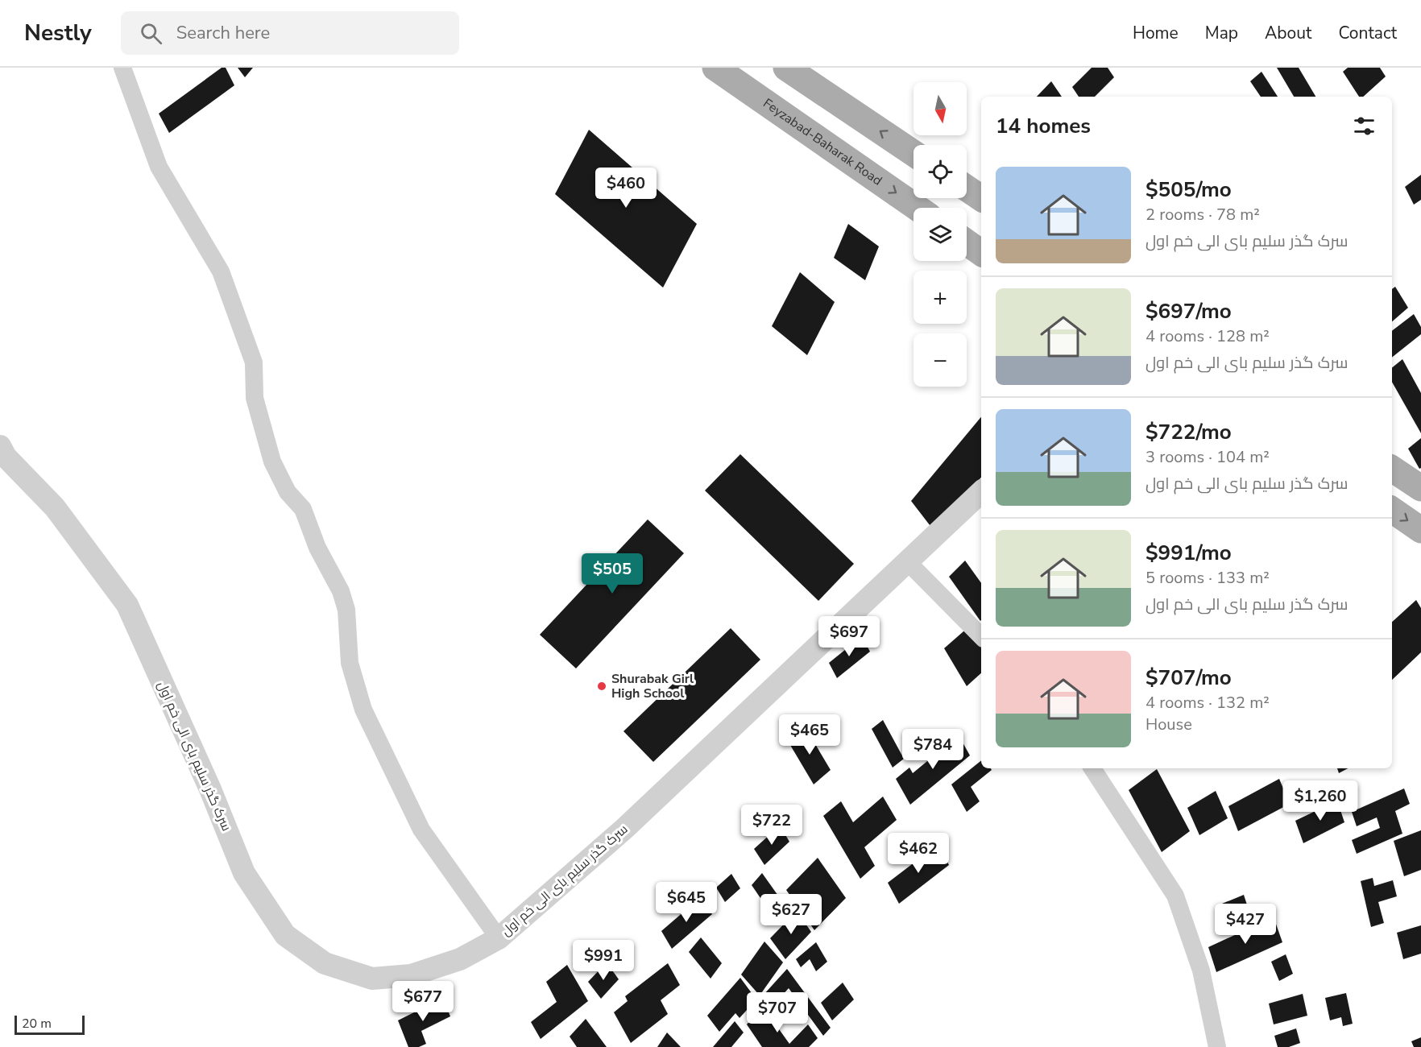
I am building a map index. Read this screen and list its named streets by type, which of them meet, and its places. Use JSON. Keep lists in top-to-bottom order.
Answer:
{
  "streets": {
    "main road": ["Feyzabad-Baharak Road"],
    "street": ["سرک گذر سلیم بای الی خم اول"]
  },
  "places": ["Shurabak Girl High School"],
  "scale_bar": "20 m",
  "north": "bottom",
  "page": {
    "header": "Nestly",
    "search": "Search here",
    "nav": [
      "Home",
      "Map",
      "About",
      "Contact"
    ],
    "map_buttons": ["+", "−"],
    "heading": "14 homes",
    "list": [
      {
        "name": "$505/mo",
        "note": "2 rooms · 78 m² · سرک گذر سلیم بای الی خم اول"
      },
      {
        "name": "$697/mo",
        "note": "4 rooms · 128 m² · سرک گذر سلیم بای الی خم اول"
      },
      {
        "name": "$722/mo",
        "note": "3 rooms · 104 m² · سرک گذر سلیم بای الی خم اول"
      },
      {
        "name": "$991/mo",
        "note": "5 rooms · 133 m² · سرک گذر سلیم بای الی خم اول"
      },
      {
        "name": "$707/mo",
        "note": "4 rooms · 132 m² · House"
      }
    ],
    "price": [
      "$460",
      "$505",
      "$697",
      "$465",
      "$784",
      "$1,260",
      "$722",
      "$462",
      "$645",
      "$627",
      "$427",
      "$991",
      "$677",
      "$707"
    ],
    "scale": "20 m"
  }
}
